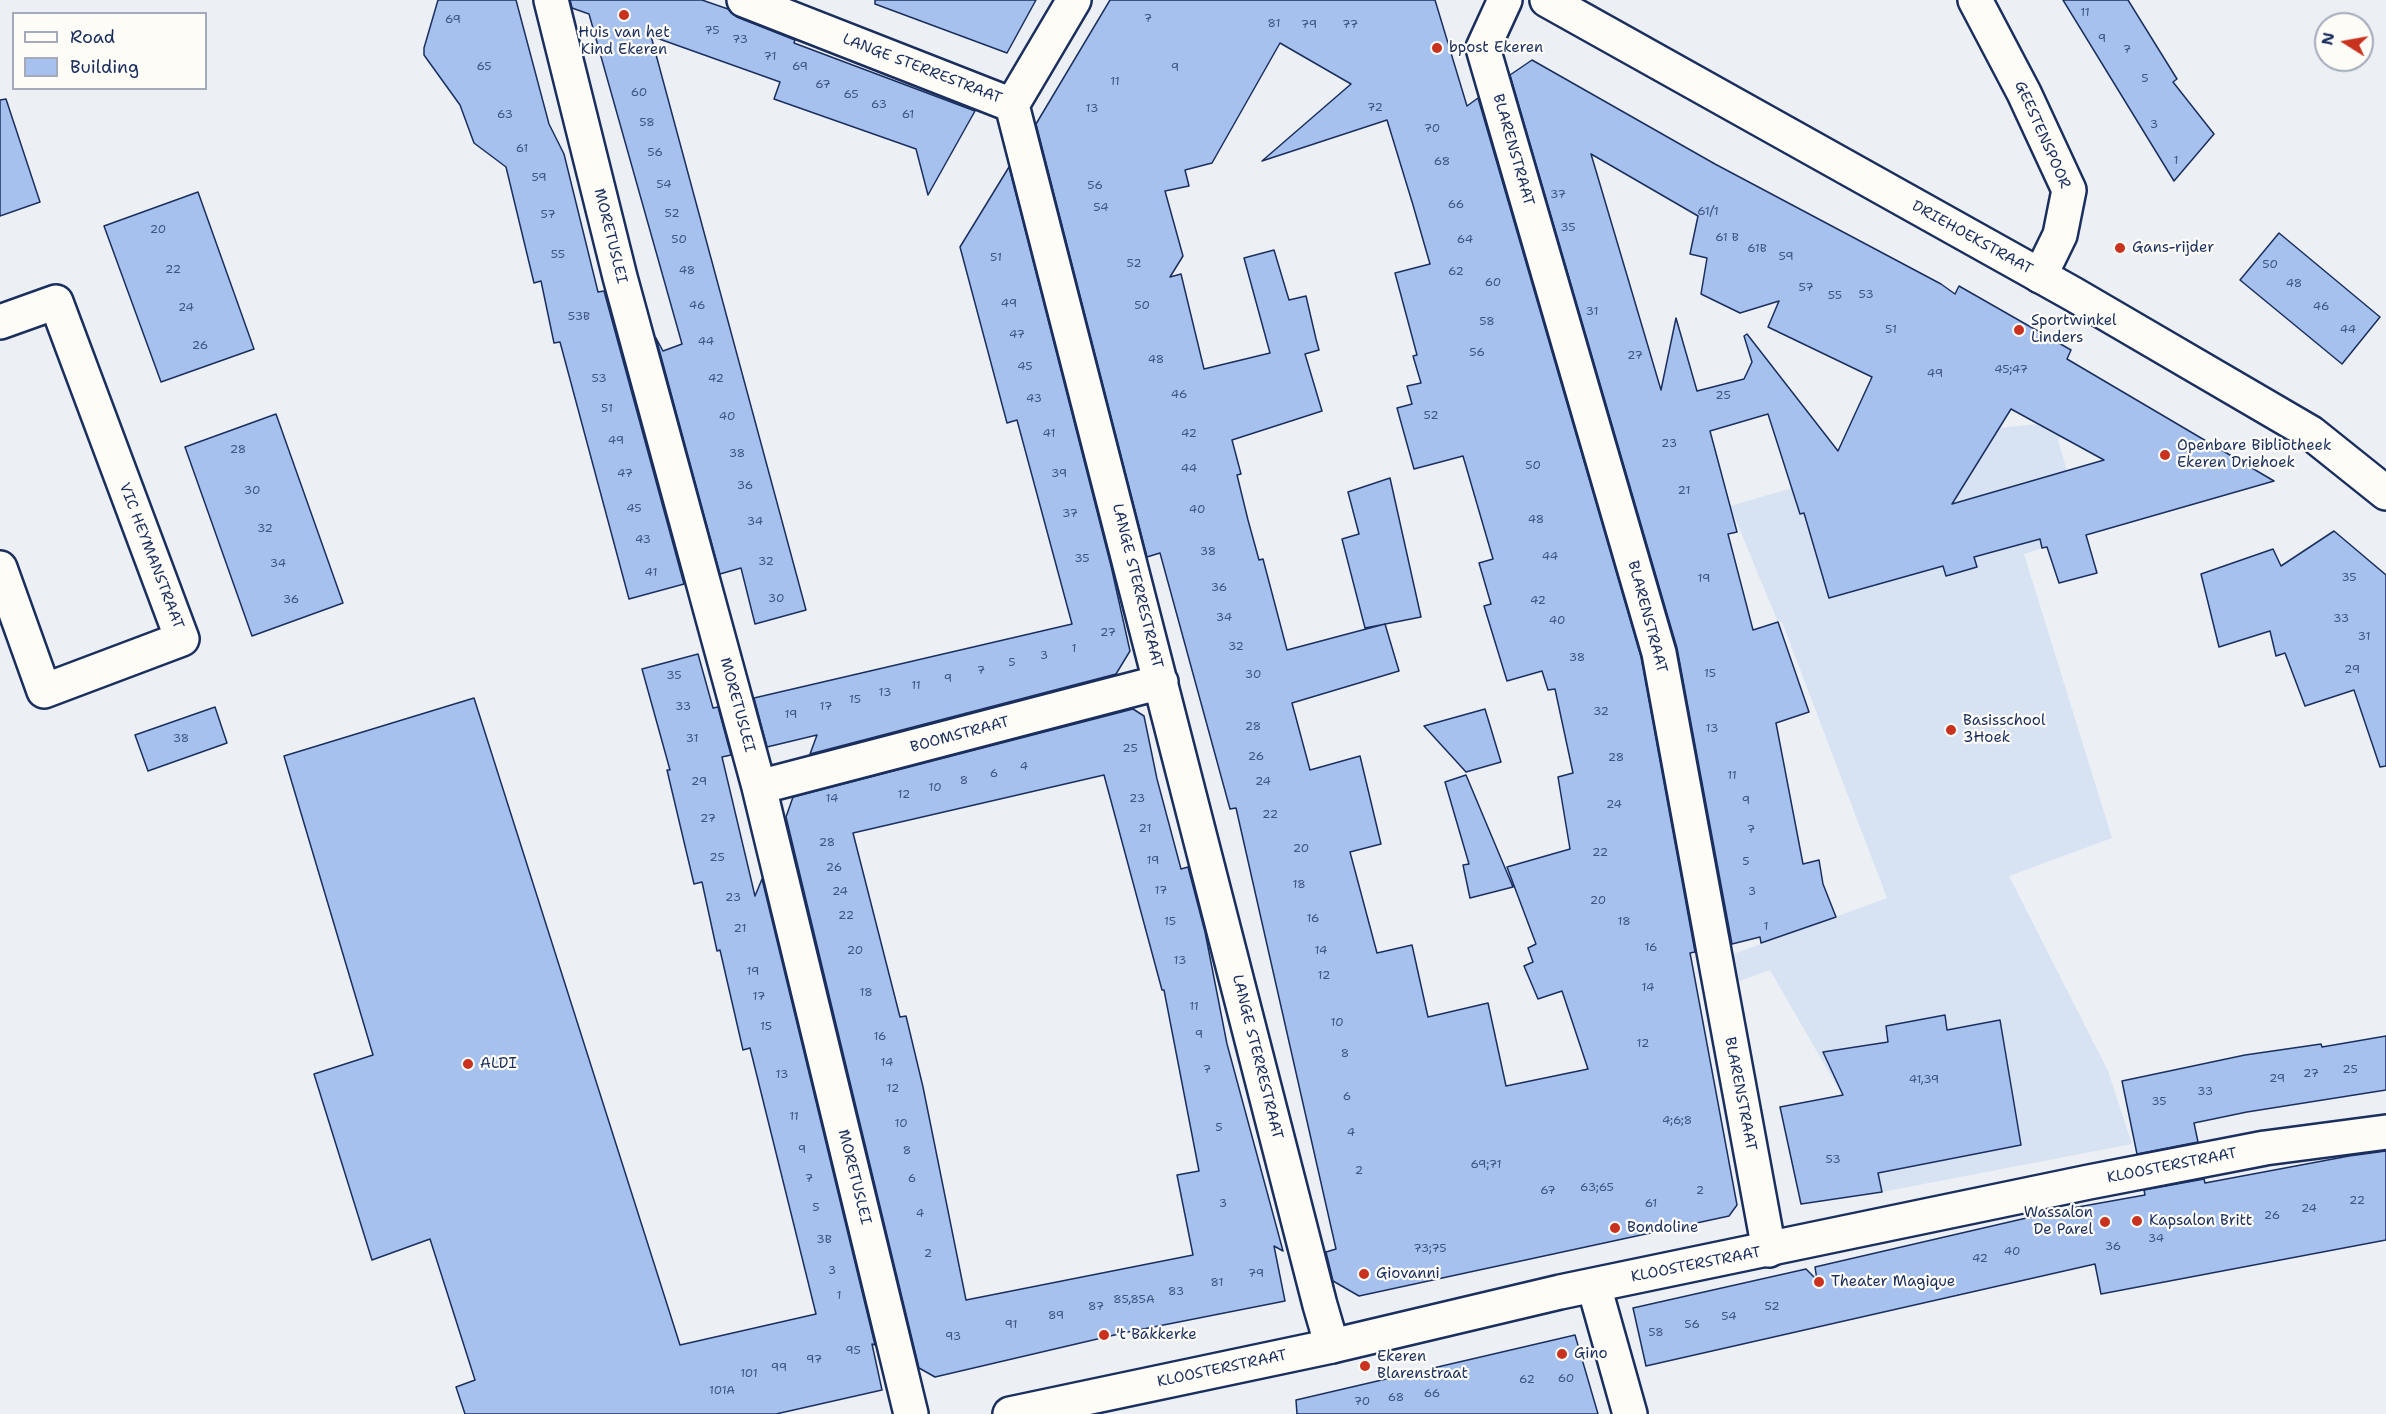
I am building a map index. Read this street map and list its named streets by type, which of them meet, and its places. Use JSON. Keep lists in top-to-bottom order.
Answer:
{
  "streets": {
    "street": [
      "LANGE STERRESTRAAT",
      "GEESTENSPOOR",
      "BLARENSTRAAT",
      "MORETUSLEI",
      "DRIEHOEKSTRAAT",
      "VIC HEYMANSTRAAT",
      "BOOMSTRAAT",
      "KLOOSTERSTRAAT"
    ]
  },
  "crossings": [
    ["LANGE STERRESTRAAT", "BOOMSTRAAT"],
    ["LANGE STERRESTRAAT", "KLOOSTERSTRAAT"],
    ["GEESTENSPOOR", "DRIEHOEKSTRAAT"],
    ["BLARENSTRAAT", "KLOOSTERSTRAAT"],
    ["MORETUSLEI", "BOOMSTRAAT"]
  ],
  "places": [
    "Huis van het Kind Ekeren",
    "bpost Ekeren",
    "Gans-rijder",
    "Sportwinkel Linders",
    "Openbare Bibliotheek Ekeren Driehoek",
    "Basisschool 3Hoek",
    "ALDI",
    "Kapsalon Britt",
    "Wassalon De Parel",
    "Bondoline",
    "Giovanni",
    "Theater Magique",
    "'t Bakkerke",
    "Gino",
    "Ekeren Blarenstraat"
  ],
  "house_numbers": [
    "11",
    "7",
    "69",
    "81",
    "79",
    "77",
    "75",
    "9",
    "73",
    "7",
    "71",
    "65",
    "69",
    "9",
    "5",
    "11",
    "67",
    "60",
    "65",
    "63",
    "72",
    "13",
    "63",
    "61",
    "58",
    "3",
    "70",
    "61",
    "56",
    "1",
    "68",
    "59",
    "54",
    "56",
    "37",
    "66",
    "54",
    "61/1",
    "52",
    "57",
    "35",
    "20",
    "61 B",
    "50",
    "64",
    "61B",
    "55",
    "59",
    "51",
    "52",
    "50",
    "22",
    "48",
    "62",
    "60",
    "48",
    "57",
    "53",
    "55",
    "49",
    "46",
    "50",
    "46",
    "24",
    "31",
    "53B",
    "58",
    "51",
    "44",
    "47",
    "44",
    "26",
    "56",
    "27",
    "48",
    "45",
    "45;47",
    "49",
    "53",
    "42",
    "46",
    "25",
    "43",
    "51",
    "52",
    "40",
    "41",
    "42",
    "49",
    "23",
    "28",
    "38",
    "50",
    "44",
    "47",
    "39",
    "36",
    "30",
    "21",
    "45",
    "40",
    "37",
    "48",
    "34",
    "32",
    "43",
    "38",
    "44",
    "35",
    "32",
    "34",
    "41",
    "35",
    "19",
    "36",
    "30",
    "36",
    "42",
    "34",
    "33",
    "40",
    "27",
    "31",
    "32",
    "1",
    "3",
    "38",
    "5",
    "29",
    "7",
    "15",
    "30",
    "35",
    "9",
    "11",
    "13",
    "15",
    "33",
    "17",
    "32",
    "19",
    "28",
    "13",
    "38",
    "31",
    "25",
    "26",
    "28",
    "4",
    "6",
    "11",
    "8",
    "29",
    "24",
    "10",
    "12",
    "14",
    "23",
    "9",
    "24",
    "22",
    "27",
    "21",
    "7",
    "28",
    "20",
    "22",
    "25",
    "19",
    "5",
    "26",
    "18",
    "17",
    "24",
    "3",
    "23",
    "20",
    "22",
    "16",
    "15",
    "18",
    "1",
    "21",
    "16",
    "20",
    "14",
    "13",
    "19",
    "12",
    "14",
    "18",
    "17",
    "11",
    "10",
    "15",
    "9",
    "16",
    "12",
    "8",
    "14",
    "7",
    "25",
    "27",
    "13",
    "29",
    "41,39",
    "12",
    "33",
    "6",
    "35",
    "11",
    "4;6;8",
    "10",
    "5",
    "4",
    "9",
    "8",
    "53",
    "69;71",
    "2",
    "7",
    "6",
    "63;65",
    "67",
    "2",
    "22",
    "3",
    "61",
    "5",
    "24",
    "4",
    "26",
    "34",
    "3B",
    "36",
    "73;75",
    "40",
    "2",
    "42",
    "3",
    "79",
    "81",
    "83",
    "1",
    "85,85A",
    "87",
    "52",
    "89",
    "54",
    "91",
    "56",
    "58",
    "93",
    "95",
    "97",
    "99",
    "101",
    "60",
    "62",
    "101A",
    "66",
    "68",
    "70"
  ],
  "legend": ["Road", "Building"],
  "north": "left"
}
